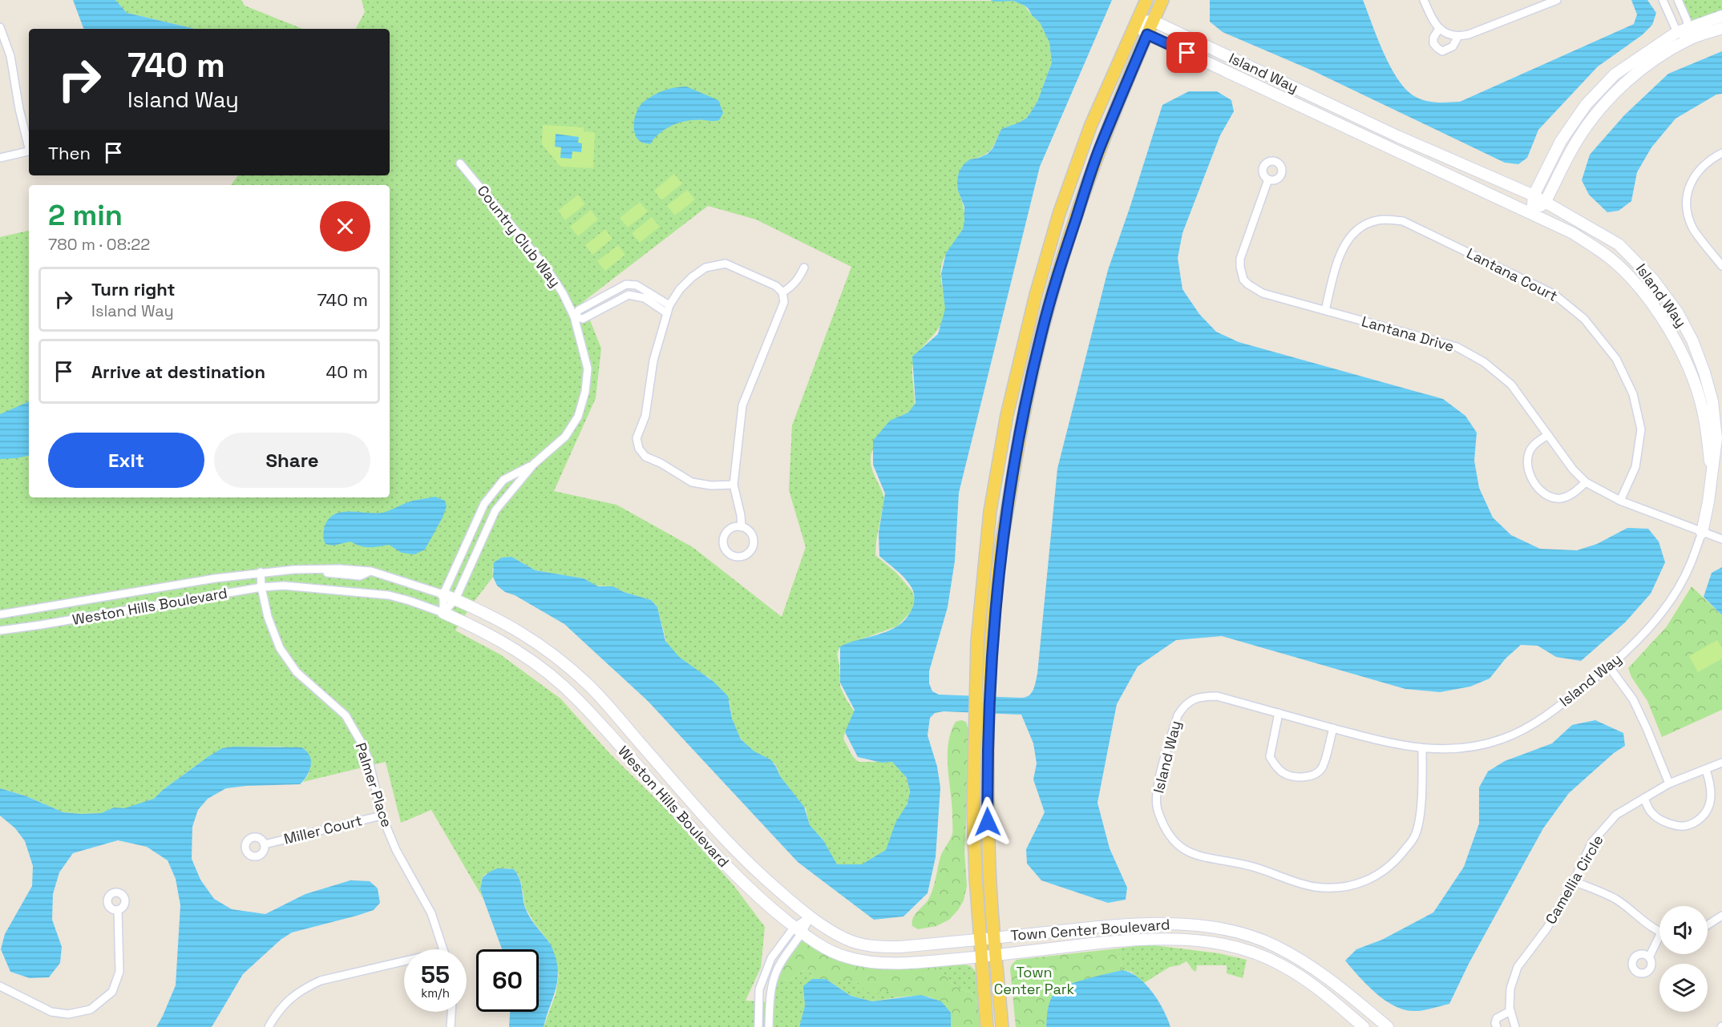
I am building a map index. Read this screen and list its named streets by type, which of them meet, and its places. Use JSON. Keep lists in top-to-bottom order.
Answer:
{
  "streets": {
    "street": [
      "Island Way",
      "Country Club Way",
      "Lantana Court",
      "Lantana Drive",
      "Weston Hills Boulevard",
      "Palmer Place",
      "Miller Court",
      "Camellia Circle",
      "Town Center Boulevard"
    ]
  },
  "crossings": [
    ["Island Way", "Lantana Drive"],
    ["Country Club Way", "Weston Hills Boulevard"],
    ["Lantana Court", "Lantana Drive"],
    ["Weston Hills Boulevard", "Palmer Place"],
    ["Weston Hills Boulevard", "Town Center Boulevard"],
    ["Palmer Place", "Miller Court"]
  ],
  "parks": ["Town Center Park"],
  "page": {
    "turn": ["740 m", "Island Way"],
    "then": "Then",
    "heading": ["2 min", "780 m · 08:22"],
    "list": [
      {
        "name": "Turn right",
        "note": "Island Way",
        "value": "740 m"
      },
      {
        "name": "Arrive at destination",
        "value": "40 m"
      }
    ],
    "buttons": ["Exit", "Share"],
    "speed": "55 km/h",
    "limit": "60"
  }
}
